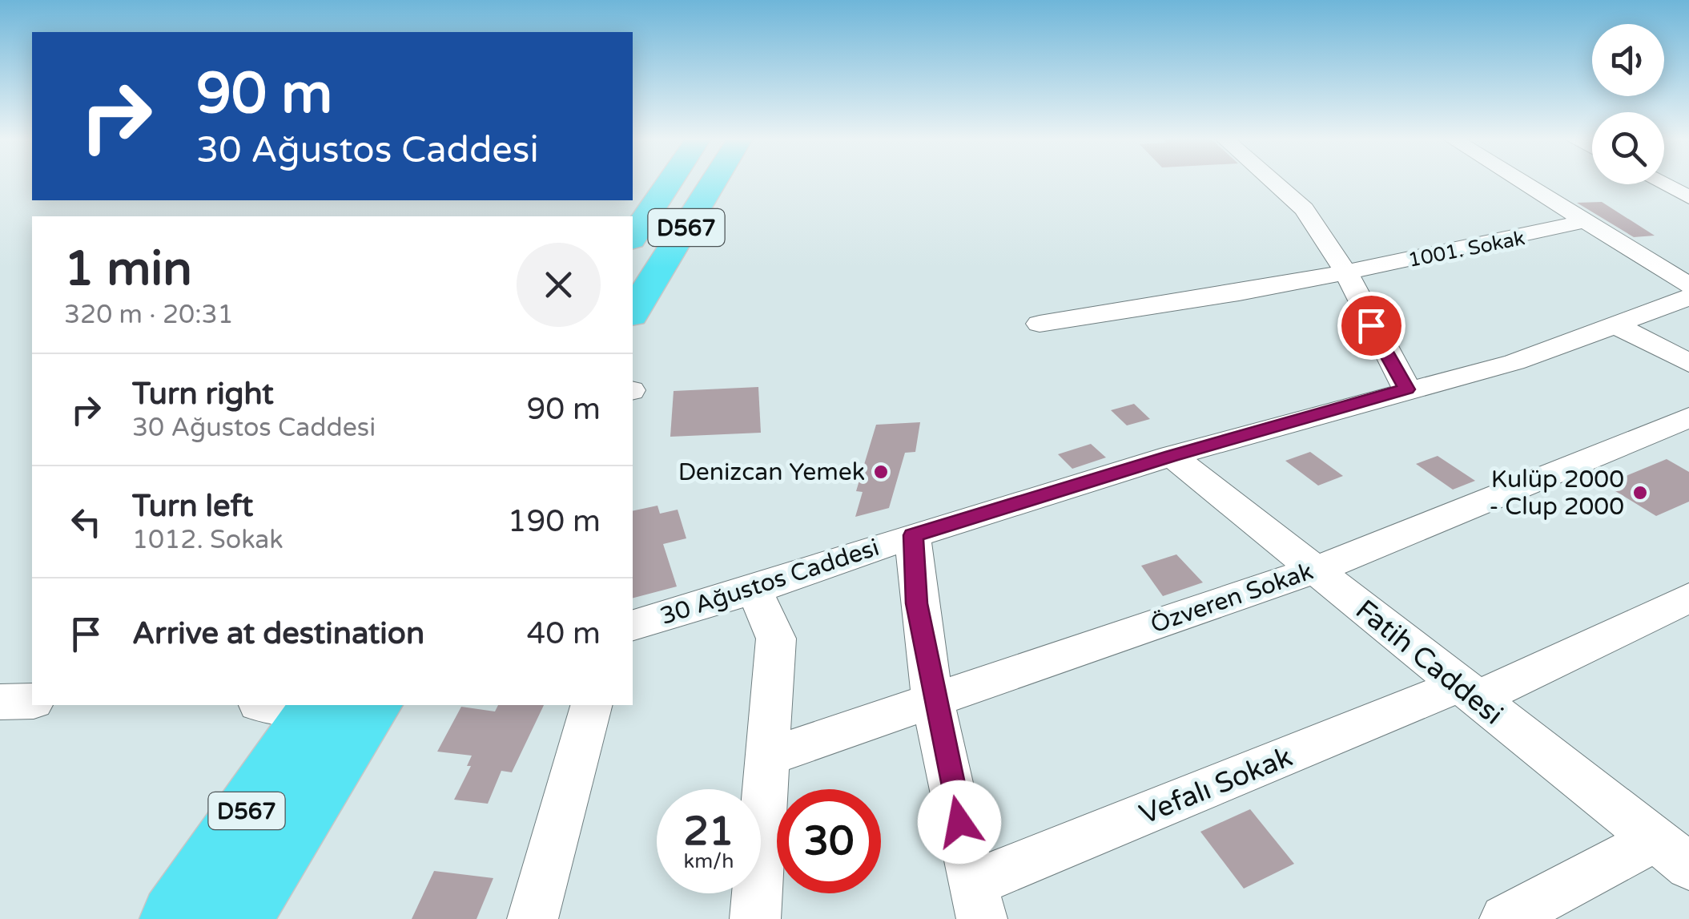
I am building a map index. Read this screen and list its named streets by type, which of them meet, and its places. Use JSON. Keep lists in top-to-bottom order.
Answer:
{
  "streets": {
    "highway": ["D567"],
    "street": [
      "1001. Sokak",
      "30 Ağustos Caddesi",
      "Özveren Sokak",
      "Fatih Caddesi",
      "Vefalı Sokak"
    ]
  },
  "crossings": [
    ["30 Ağustos Caddesi", "Fatih Caddesi"],
    ["Özveren Sokak", "Fatih Caddesi"],
    ["Fatih Caddesi", "Vefalı Sokak"]
  ],
  "places": ["Denizcan Yemek", "Kulüp 2000 - Clup 2000"],
  "page": {
    "turn": ["90 m", "30 Ağustos Caddesi"],
    "heading": ["1 min", "320 m · 20:31"],
    "list": [
      {
        "name": "Turn right",
        "note": "30 Ağustos Caddesi",
        "value": "90 m"
      },
      {
        "name": "Turn left",
        "note": "1012. Sokak",
        "value": "190 m"
      },
      {
        "name": "Arrive at destination",
        "value": "40 m"
      }
    ],
    "speed": "21 km/h",
    "limit": "30"
  }
}
